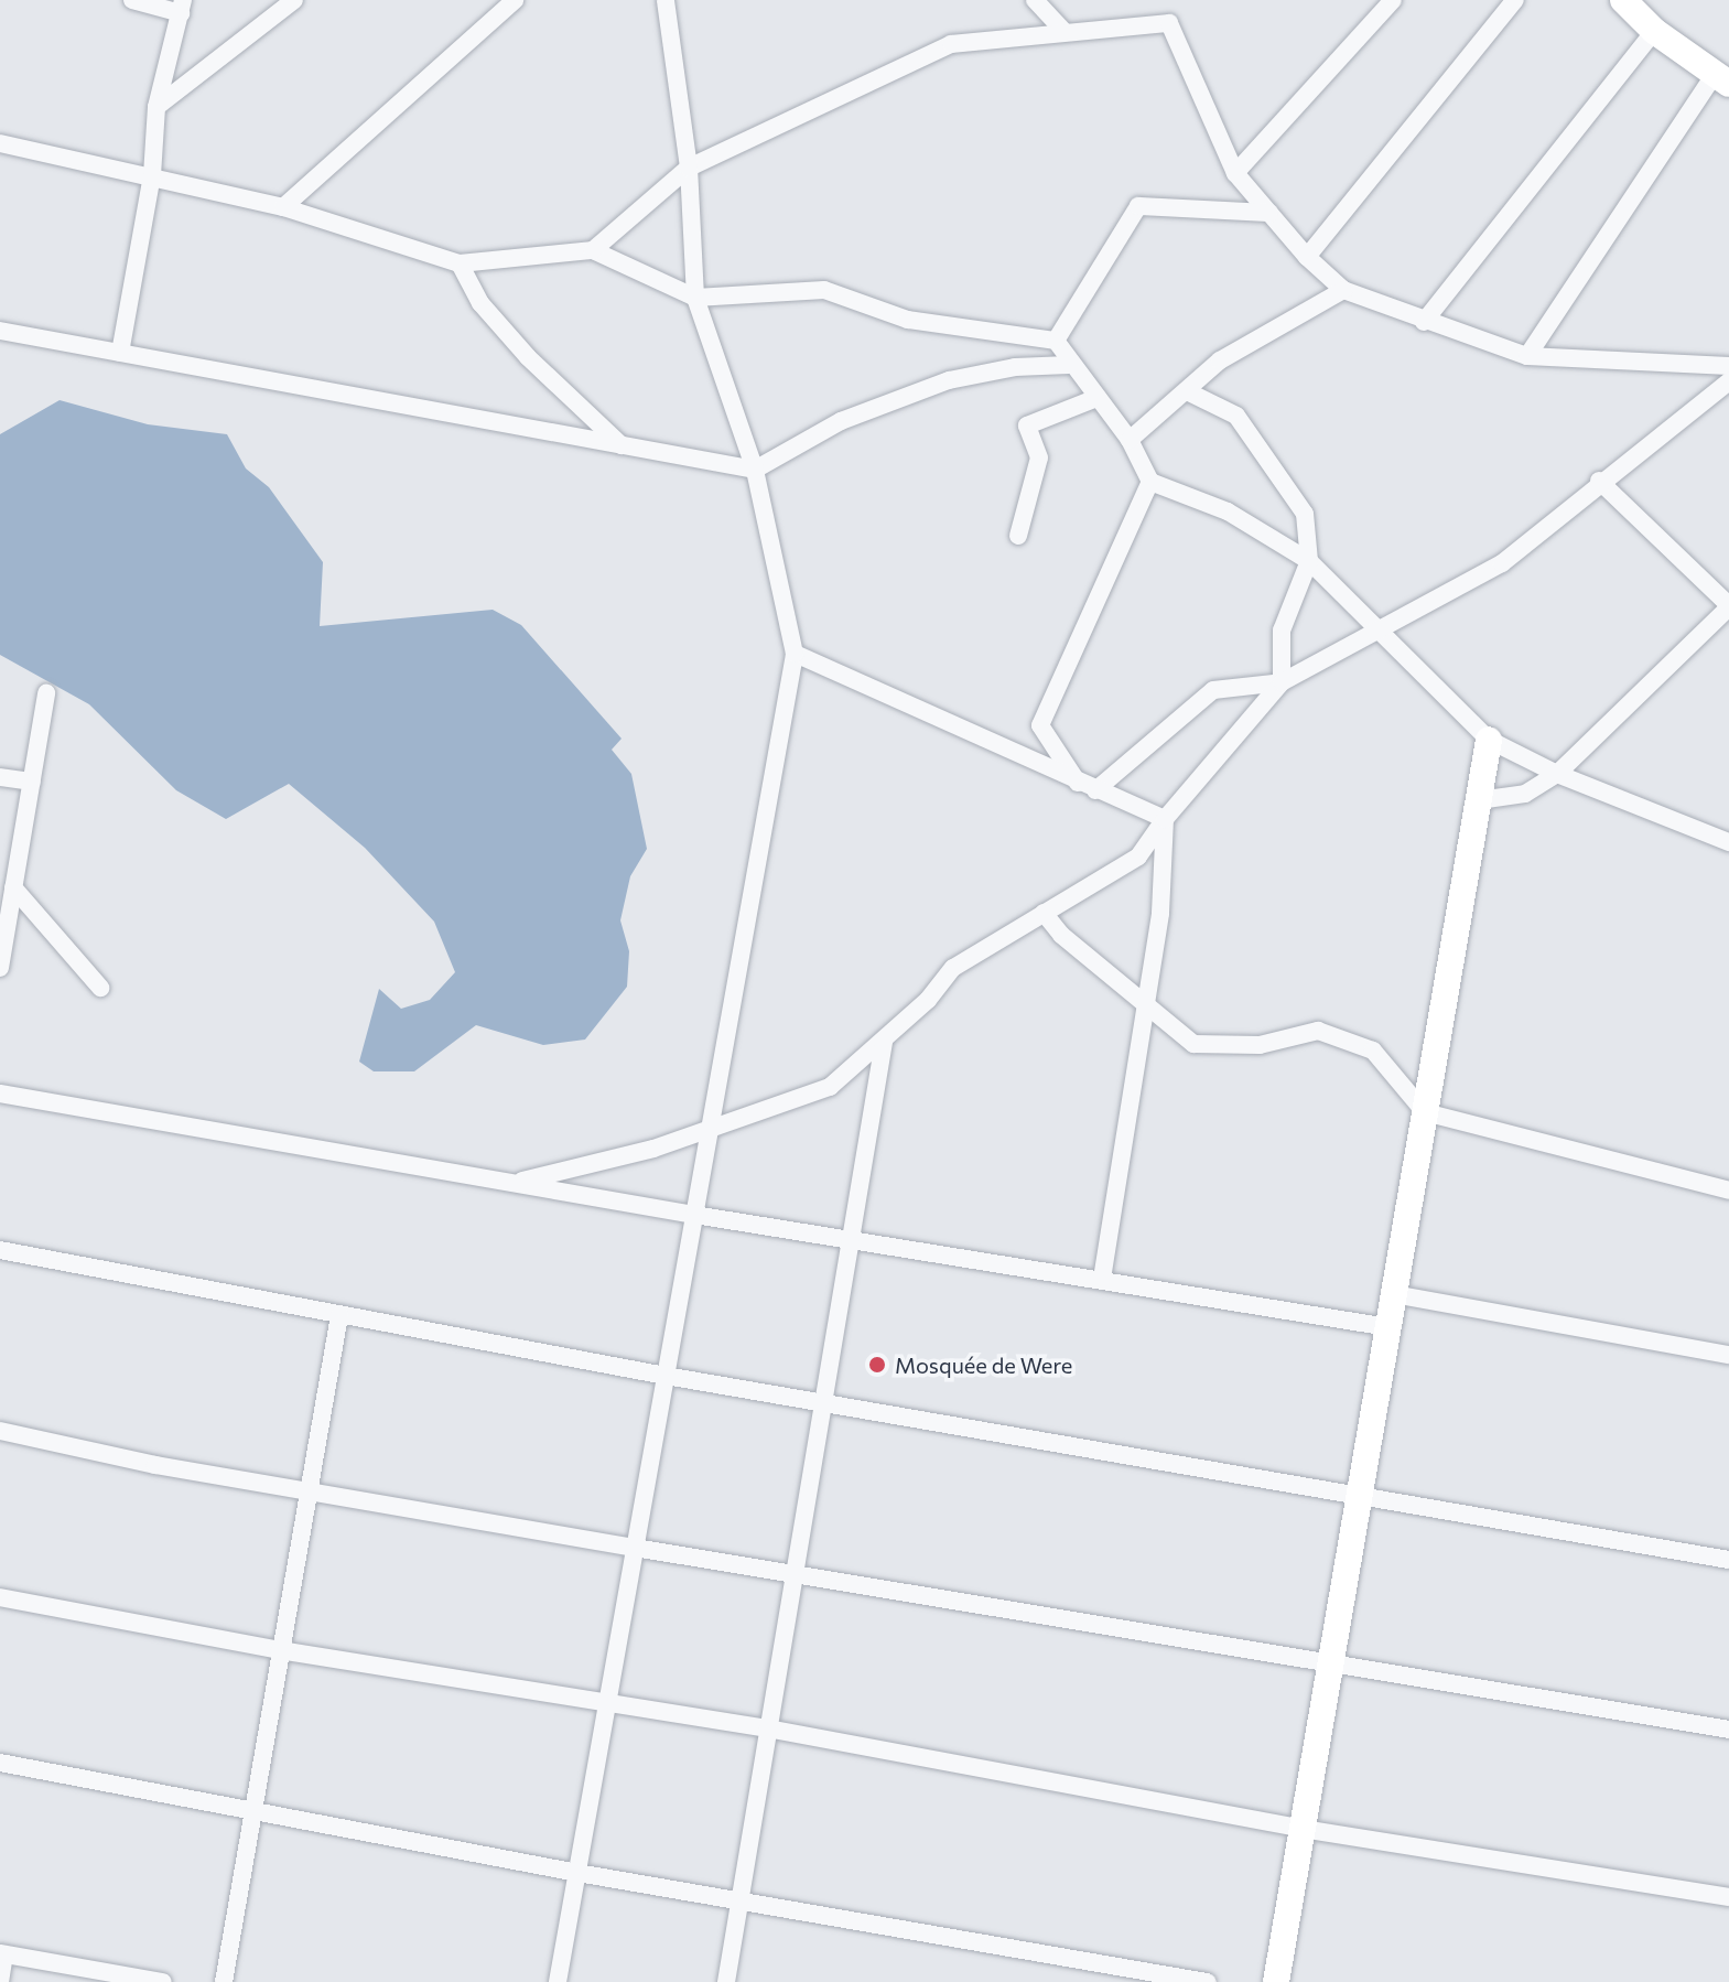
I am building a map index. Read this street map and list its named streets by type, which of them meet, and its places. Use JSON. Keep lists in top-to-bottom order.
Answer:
{
  "places": ["Mosquée de Were"]
}
